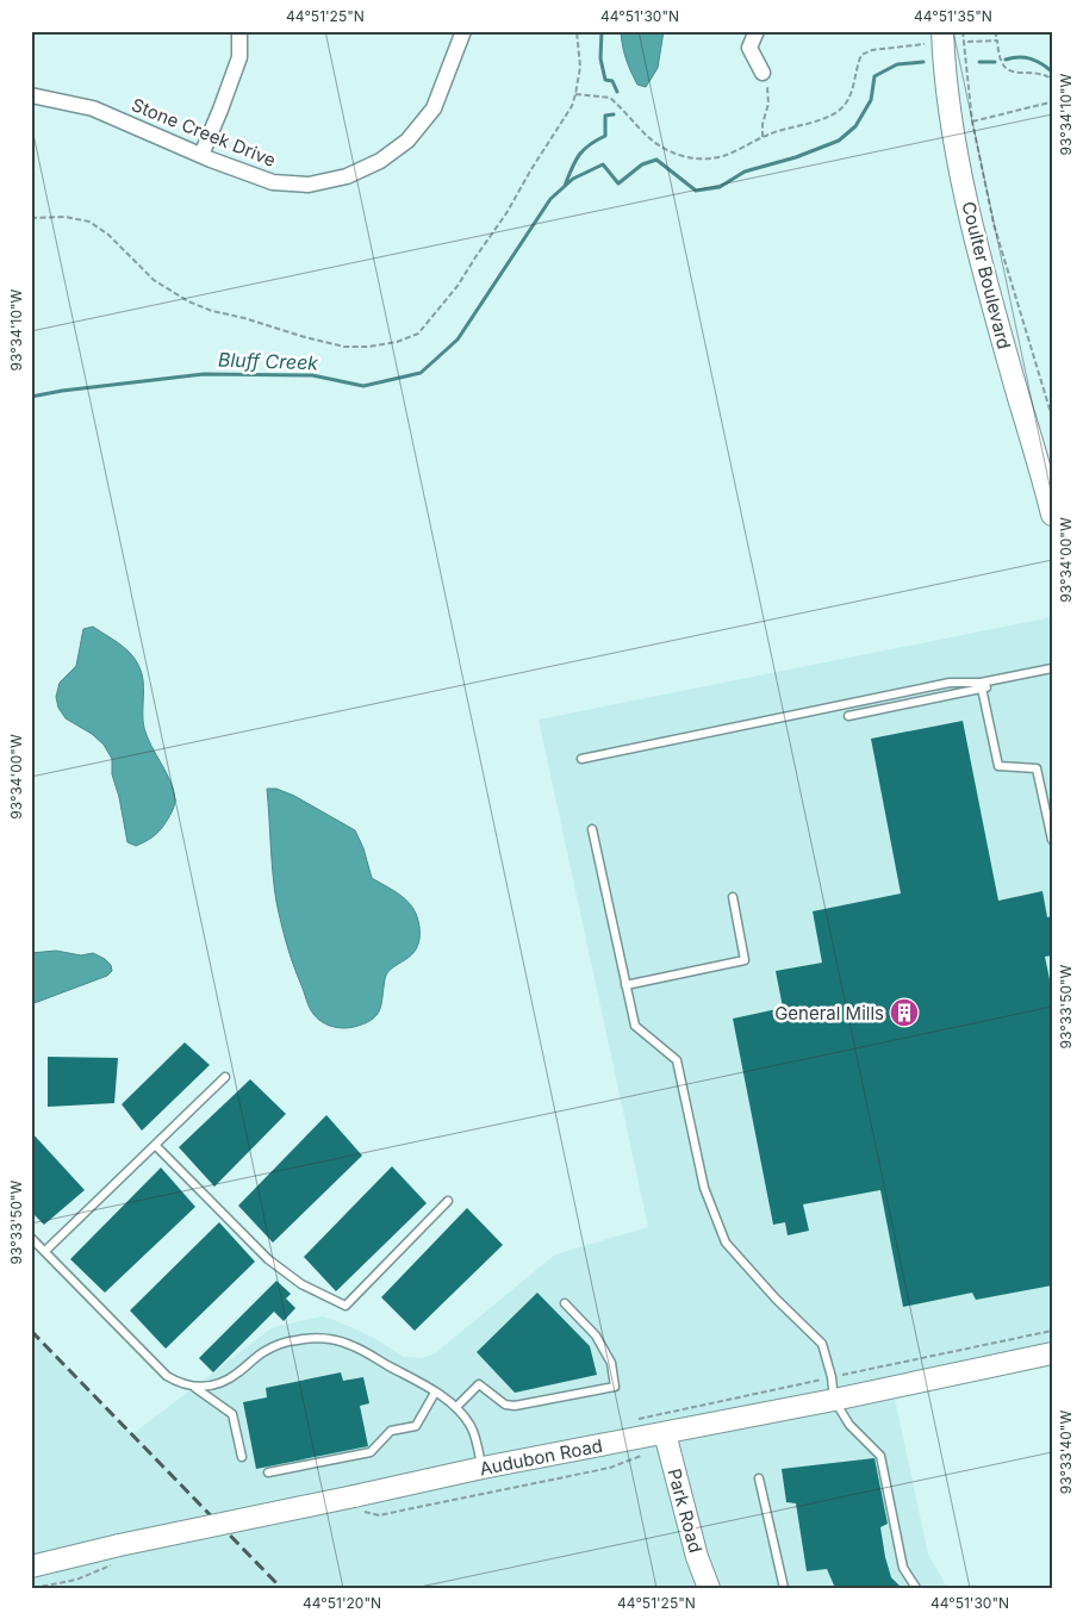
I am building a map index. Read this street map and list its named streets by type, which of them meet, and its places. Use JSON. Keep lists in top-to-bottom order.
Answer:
{
  "streets": {
    "street": [
      "Stone Creek Drive",
      "Coulter Boulevard",
      "Audubon Road",
      "Park Road"
    ]
  },
  "crossings": [
    ["Audubon Road", "Park Road"]
  ],
  "water": ["Bluff Creek"],
  "places": {
    "building": ["General Mills"]
  },
  "coordinates": [
    "44°51'25\"N",
    "44°51'30\"N",
    "44°51'35\"N",
    "93°34'10\"W",
    "93°34'00\"W",
    "93°33'50\"W",
    "93°33'40\"W",
    "44°51'20\"N"
  ]
}
